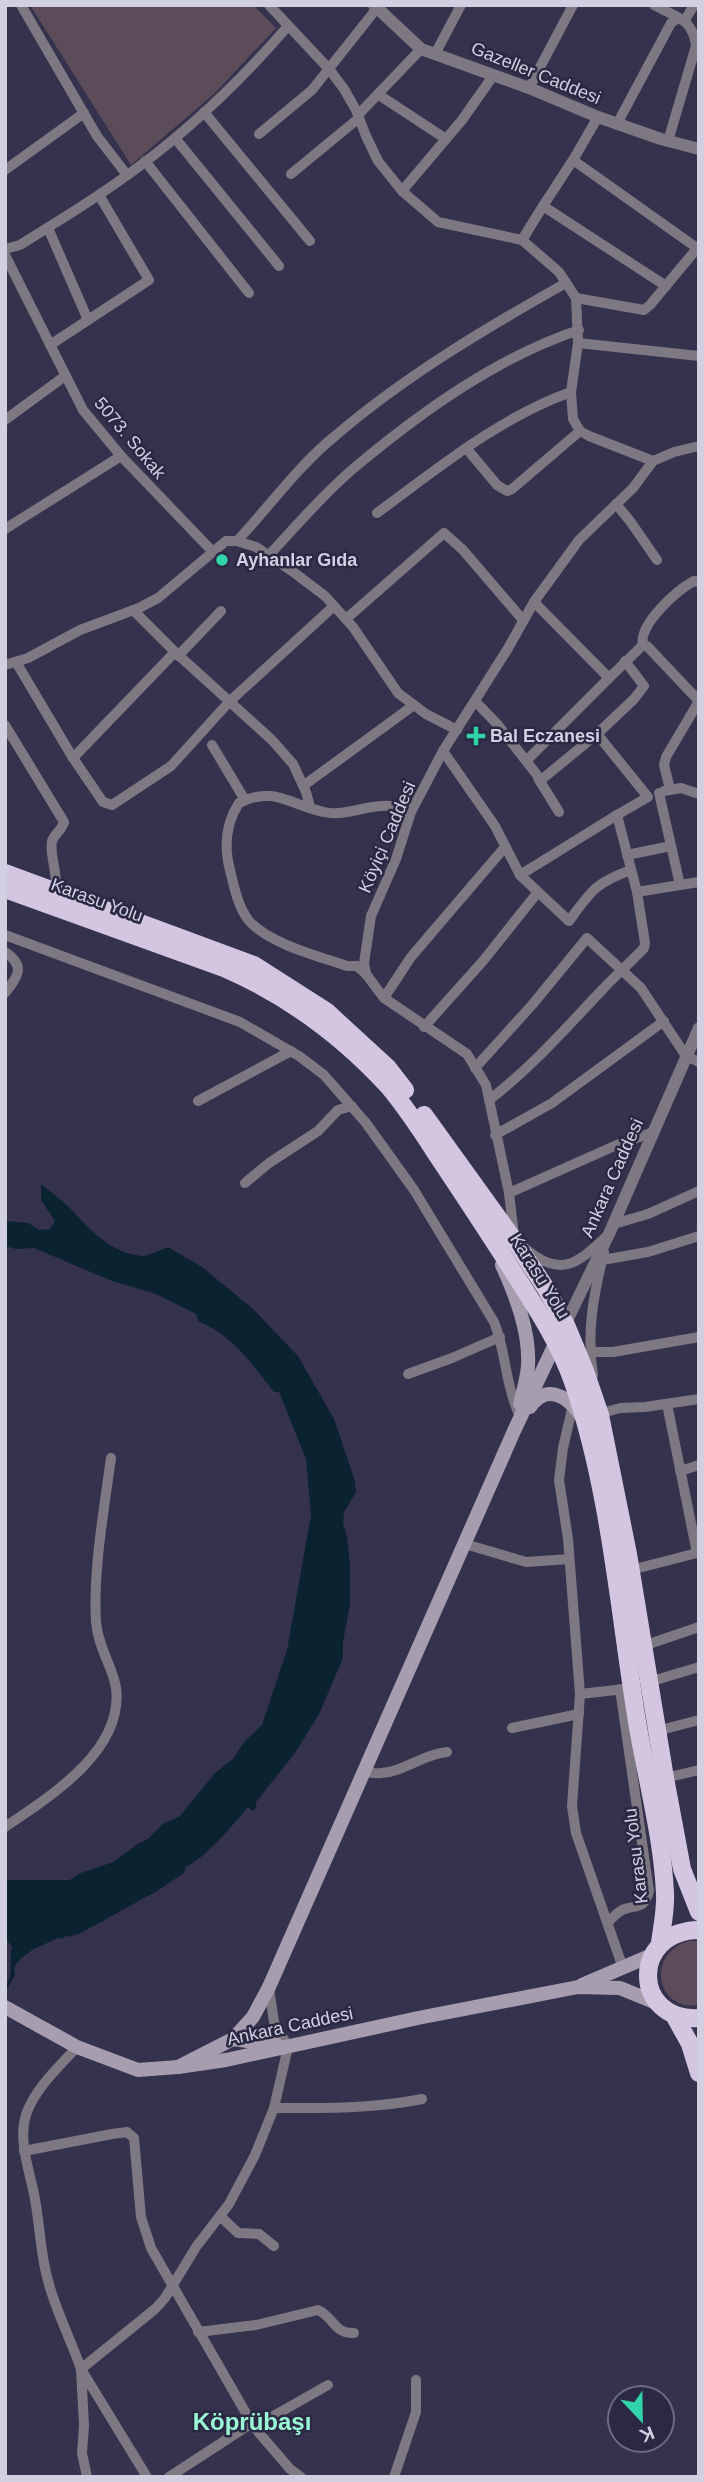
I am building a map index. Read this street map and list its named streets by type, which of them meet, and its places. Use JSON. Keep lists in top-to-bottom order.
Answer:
{
  "streets": {
    "highway": ["Karasu Yolu"],
    "main road": ["Ankara Caddesi"],
    "street": ["Gazeller Caddesi", "5073. Sokak", "Köyiçi Caddesi"]
  },
  "crossings": [
    ["Karasu Yolu", "Ankara Caddesi"]
  ],
  "districts": ["Köprübaşı"],
  "places": {
    "other": ["Ayhanlar Gıda"],
    "health": ["Bal Eczanesi"]
  },
  "north": "bottom"
}
